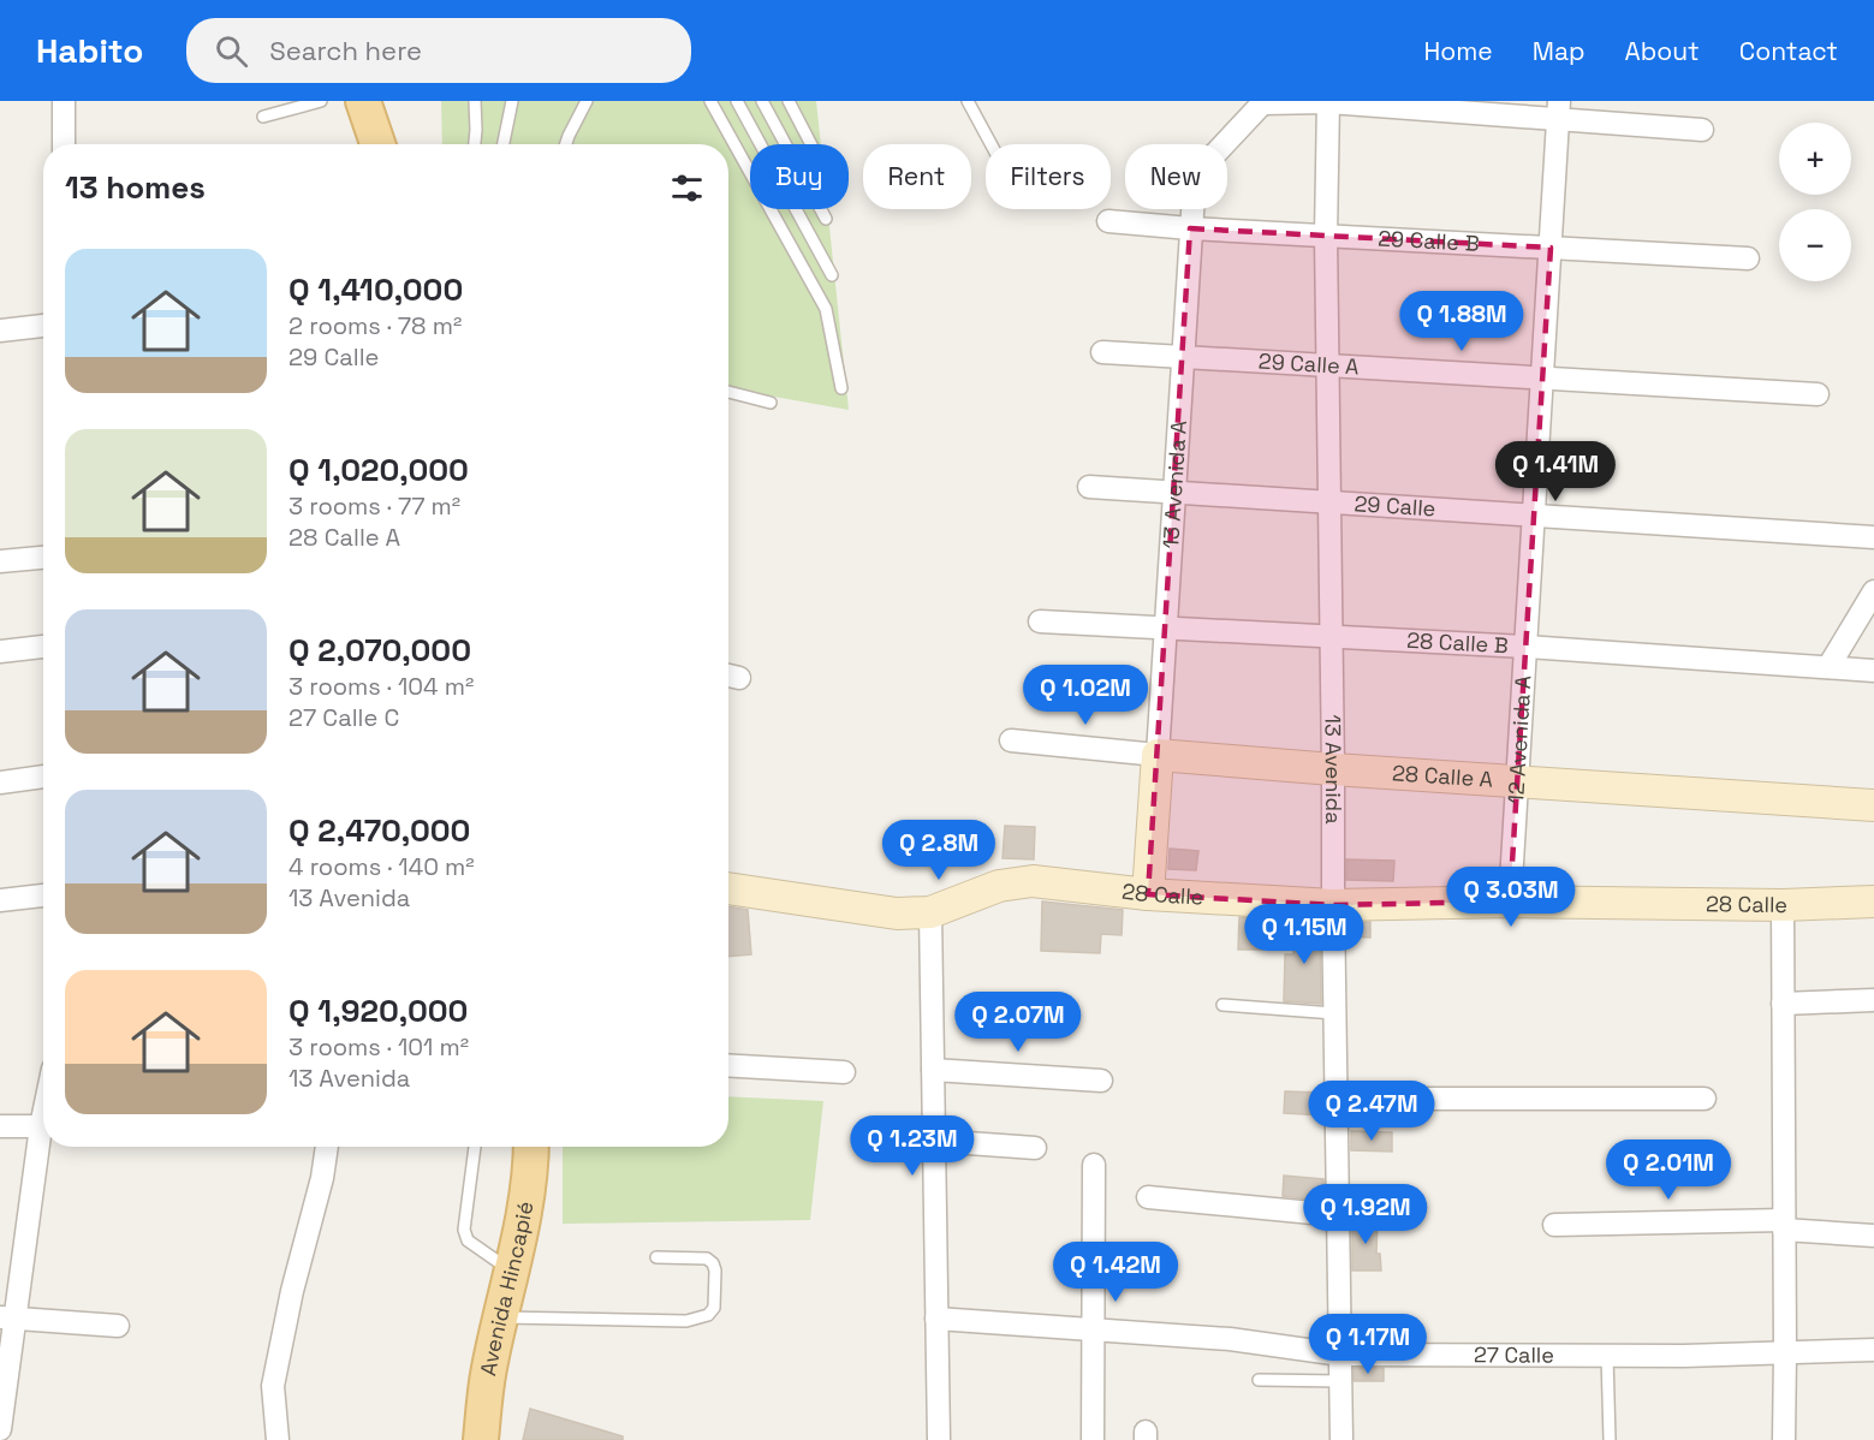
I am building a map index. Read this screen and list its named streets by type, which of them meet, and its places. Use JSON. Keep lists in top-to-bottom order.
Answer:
{
  "streets": {
    "main road": [
      "13 Avenida A",
      "28 Calle A",
      "28 Calle",
      "Avenida Hincapié"
    ],
    "street": [
      "29 Calle B",
      "29 Calle A",
      "29 Calle",
      "28 Calle B",
      "12 Avenida A",
      "13 Avenida",
      "27 Calle"
    ]
  },
  "crossings": [
    ["29 Calle B", "13 Avenida A"],
    ["29 Calle B", "12 Avenida A"],
    ["29 Calle B", "13 Avenida"],
    ["29 Calle A", "13 Avenida A"],
    ["29 Calle A", "12 Avenida A"],
    ["29 Calle A", "13 Avenida"],
    ["13 Avenida A", "29 Calle"],
    ["13 Avenida A", "28 Calle B"],
    ["13 Avenida A", "28 Calle A"],
    ["13 Avenida A", "28 Calle"],
    ["29 Calle", "12 Avenida A"],
    ["29 Calle", "13 Avenida"],
    ["28 Calle B", "12 Avenida A"],
    ["28 Calle B", "13 Avenida"],
    ["12 Avenida A", "28 Calle A"],
    ["12 Avenida A", "28 Calle"],
    ["13 Avenida", "28 Calle A"],
    ["13 Avenida", "28 Calle"],
    ["13 Avenida", "27 Calle"]
  ],
  "page": {
    "header": "Habito",
    "search": "Search here",
    "nav": [
      "Home",
      "Map",
      "About",
      "Contact"
    ],
    "map_buttons": ["+", "−"],
    "chip": [
      "Buy",
      "Rent",
      "Filters",
      "New"
    ],
    "heading": "13 homes",
    "list": [
      {
        "name": "Q 1,410,000",
        "note": "2 rooms · 78 m² · 29 Calle"
      },
      {
        "name": "Q 1,020,000",
        "note": "3 rooms · 77 m² · 28 Calle A"
      },
      {
        "name": "Q 2,070,000",
        "note": "3 rooms · 104 m² · 27 Calle C"
      },
      {
        "name": "Q 2,470,000",
        "note": "4 rooms · 140 m² · 13 Avenida"
      },
      {
        "name": "Q 1,920,000",
        "note": "3 rooms · 101 m² · 13 Avenida"
      }
    ],
    "price": [
      "Q 1.88M",
      "Q 1.41M",
      "Q 1.02M",
      "Q 2.8M",
      "Q 3.03M",
      "Q 1.15M",
      "Q 2.07M",
      "Q 2.47M",
      "Q 1.23M",
      "Q 2.01M",
      "Q 1.92M",
      "Q 1.42M",
      "Q 1.17M"
    ]
  }
}
